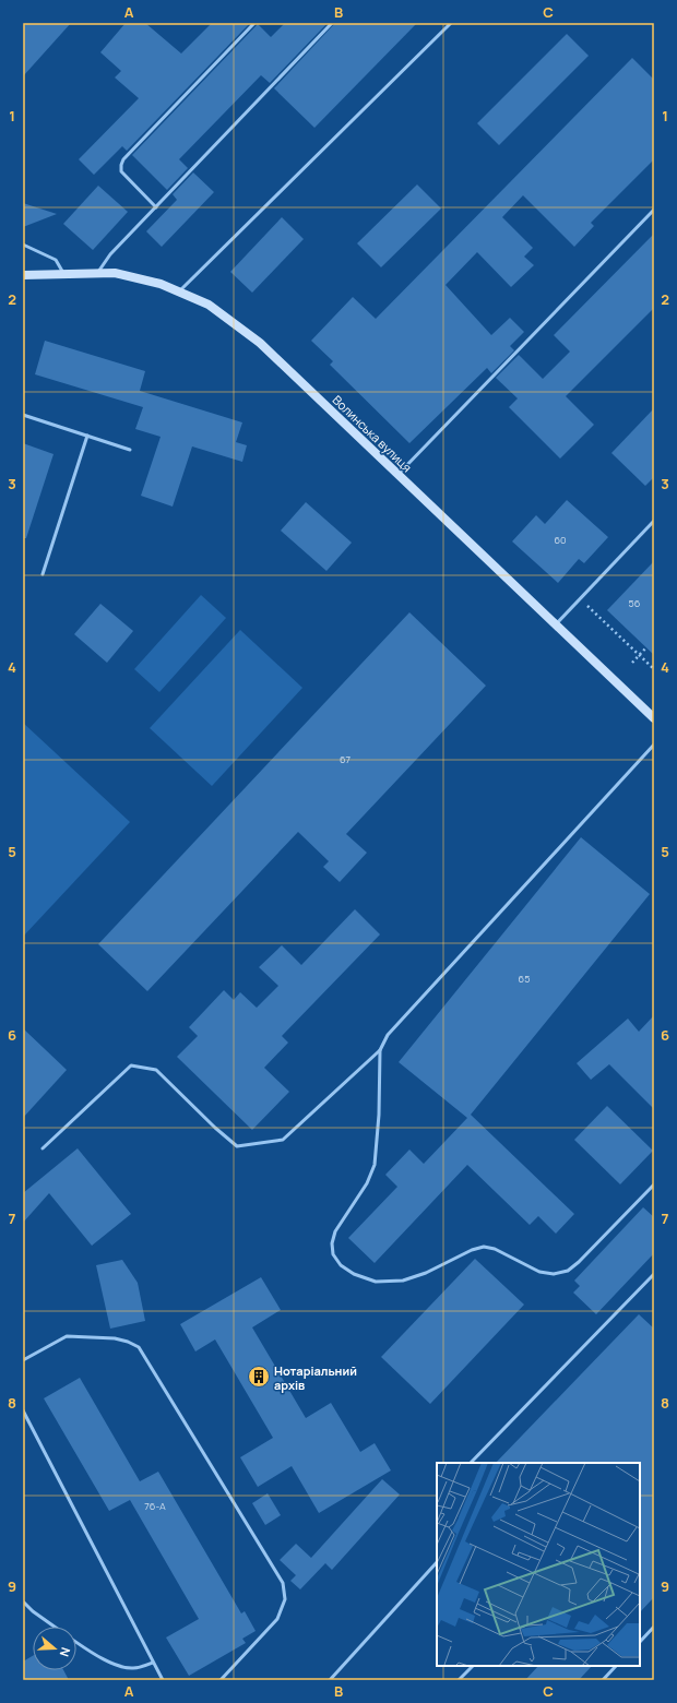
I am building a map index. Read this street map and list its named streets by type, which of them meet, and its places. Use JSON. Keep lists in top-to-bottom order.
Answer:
{
  "streets": {
    "street": ["Волинська вулиця"]
  },
  "places": {
    "building": ["Нотаріальний архів"]
  },
  "house_numbers": [
    "60",
    "56",
    "67",
    "65",
    "76-А"
  ],
  "north": "right",
  "grid": {
    "columns": ["A", "B", "C"],
    "rows": [
      "1",
      "2",
      "3",
      "4",
      "5",
      "6",
      "7",
      "8",
      "9"
    ]
  }
}
